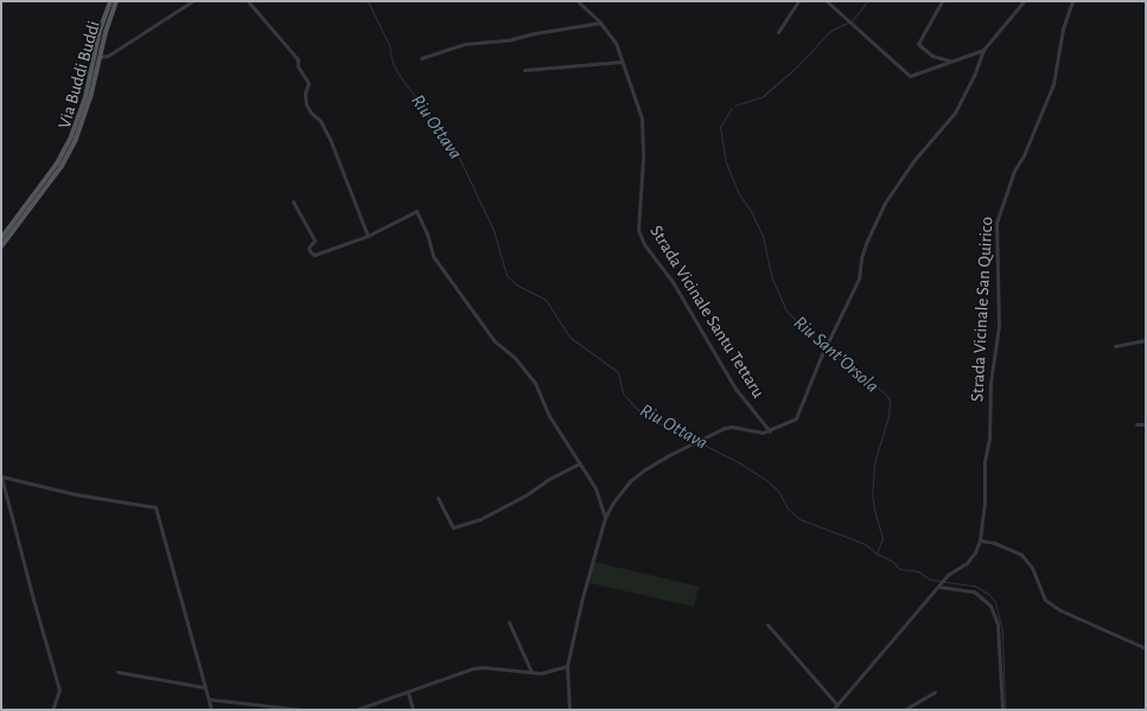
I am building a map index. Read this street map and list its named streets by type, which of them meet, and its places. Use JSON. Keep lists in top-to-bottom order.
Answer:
{
  "streets": {
    "main road": ["Via Buddi Buddi"],
    "street": ["Strada Vicinale San Quirico", "Strada Vicinale Santu Tettaru"]
  },
  "water": ["Riu Ottava", "Riu Sant'Orsola"]
}
